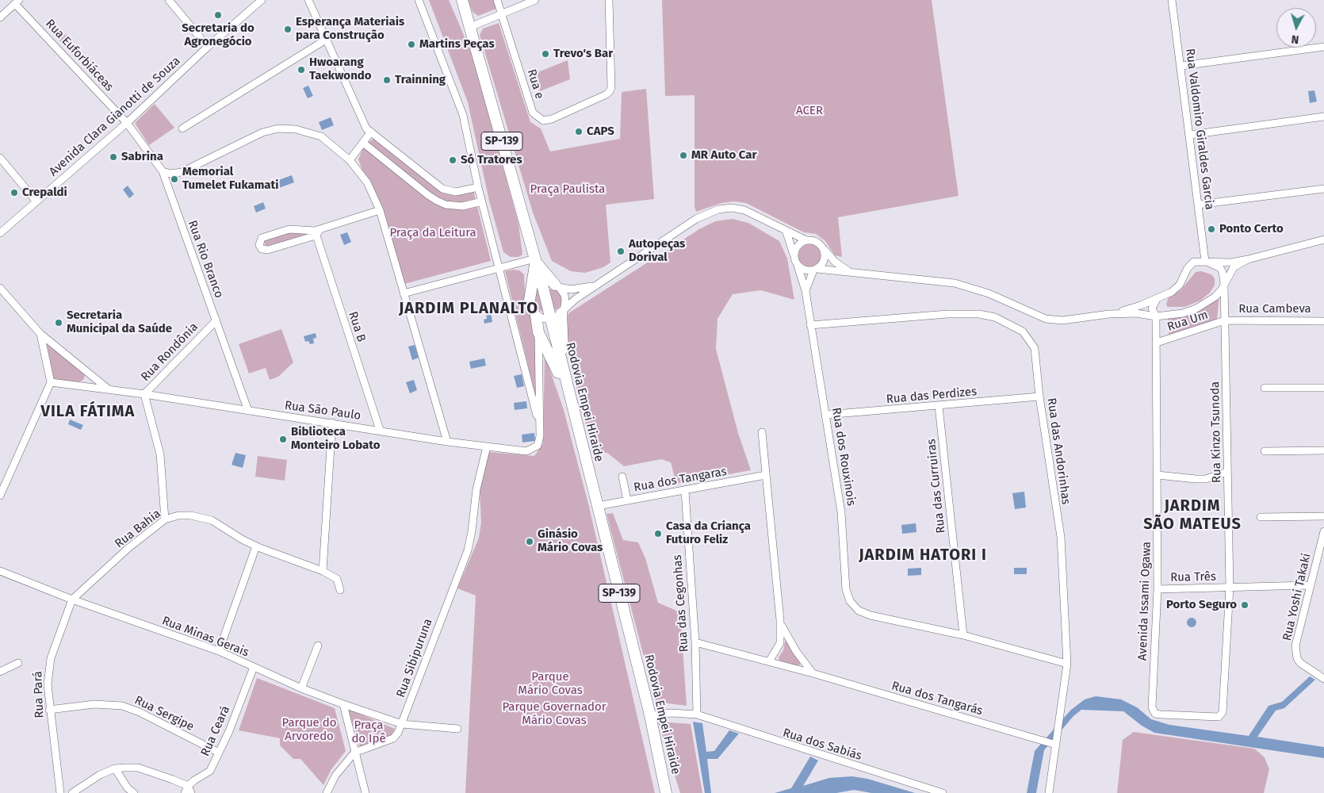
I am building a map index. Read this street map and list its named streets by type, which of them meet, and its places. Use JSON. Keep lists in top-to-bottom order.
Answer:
{
  "streets": {
    "main road": ["SP-139", "Rodovia Empei Hiraide"],
    "street": [
      "Rua Euforbiáceas",
      "Rua e",
      "Avenida Clara Gianotti de Souza",
      "Rua Valdomiro Giraldes Garcia",
      "Rua Rio Branco",
      "Rua Cambeva",
      "Rua Um",
      "Rua B",
      "Rua Rondônia",
      "Rua das Perdizes",
      "Rua São Paulo",
      "Rua Kinzo Tsunoda",
      "Rua das Andorinhas",
      "Rua dos Rouxinois",
      "Rua dos Tangaras",
      "Rua das Curruiras",
      "Rua Bahia",
      "Rua Três",
      "Rua Yoshi Takaki",
      "Avenida Issami Ogawa",
      "Rua das Cegonhas",
      "Rua Minas Gerais",
      "Rua Sibipuruna",
      "Rua Pará",
      "Rua dos Tangarás",
      "Rua Sergipe",
      "Rua Ceará",
      "Rua dos Sabiás"
    ]
  },
  "crossings": [
    ["Rua Euforbiáceas", "Avenida Clara Gianotti de Souza"],
    ["Rua Euforbiáceas", "Rua Rio Branco"],
    ["Avenida Clara Gianotti de Souza", "Rua Rio Branco"],
    ["Rua Rio Branco", "Rua Rondônia"],
    ["Rua Rio Branco", "Rua São Paulo"],
    ["Rua Cambeva", "Rua Um"],
    ["Rua Cambeva", "Rua Kinzo Tsunoda"],
    ["Rua Um", "Rua Kinzo Tsunoda"],
    ["Rua Um", "Avenida Issami Ogawa"],
    ["Rua B", "Rua São Paulo"],
    ["Rua Rondônia", "Rua São Paulo"],
    ["Rua Rondônia", "Rua Bahia"],
    ["Rua das Perdizes", "Rua das Andorinhas"],
    ["Rua das Perdizes", "Rua dos Rouxinois"],
    ["Rua das Perdizes", "Rua das Curruiras"],
    ["Rodovia Empei Hiraide", "Rua dos Tangaras"],
    ["Rodovia Empei Hiraide", "Rua dos Sabiás"],
    ["Rua São Paulo", "Rua Sibipuruna"],
    ["Rua Kinzo Tsunoda", "Rua Três"],
    ["Rua Kinzo Tsunoda", "Avenida Issami Ogawa"],
    ["Rua das Andorinhas", "Rua dos Rouxinois"],
    ["Rua das Andorinhas", "Rua dos Tangarás"],
    ["Rua dos Rouxinois", "Rua das Curruiras"],
    ["Rua dos Tangaras", "Rua das Cegonhas"],
    ["Rua Bahia", "Rua Minas Gerais"],
    ["Rua Bahia", "Rua Pará"],
    ["Rua Três", "Rua Yoshi Takaki"],
    ["Rua Três", "Avenida Issami Ogawa"],
    ["Rua das Cegonhas", "Rua dos Tangarás"],
    ["Rua das Cegonhas", "Rua dos Sabiás"],
    ["Rua Minas Gerais", "Rua Sibipuruna"],
    ["Rua Minas Gerais", "Rua Pará"],
    ["Rua Minas Gerais", "Rua Ceará"],
    ["Rua Pará", "Rua Sergipe"],
    ["Rua Sergipe", "Rua Ceará"]
  ],
  "districts": [
    "JARDIM PLANALTO",
    "VILA FÁTIMA",
    "JARDIM SÃO MATEUS",
    "JARDIM HATORI I"
  ],
  "parks": [
    "ACER",
    "Praça Paulista",
    "Praça da Leitura",
    "Parque Mário Covas",
    "Parque Governador Mário Covas",
    "Parque do Arvoredo",
    "Praça do Ipê"
  ],
  "places": [
    "Secretaria do Agronegócio",
    "Esperança Materiais para Construção",
    "Martins Peças",
    "Trevo's Bar",
    "Hwoarang Taekwondo",
    "Trainning",
    "CAPS",
    "MR Auto Car",
    "Sabrina",
    "Só Tratores",
    "Memorial Tumelet Fukamati",
    "Crepaldi",
    "Ponto Certo",
    "Autopeças Dorival",
    "Secretaria Municipal da Saúde",
    "Biblioteca Monteiro Lobato",
    "Casa da Criança Futuro Feliz",
    "Ginásio Mário Covas",
    "Porto Seguro"
  ],
  "north": "bottom"
}
